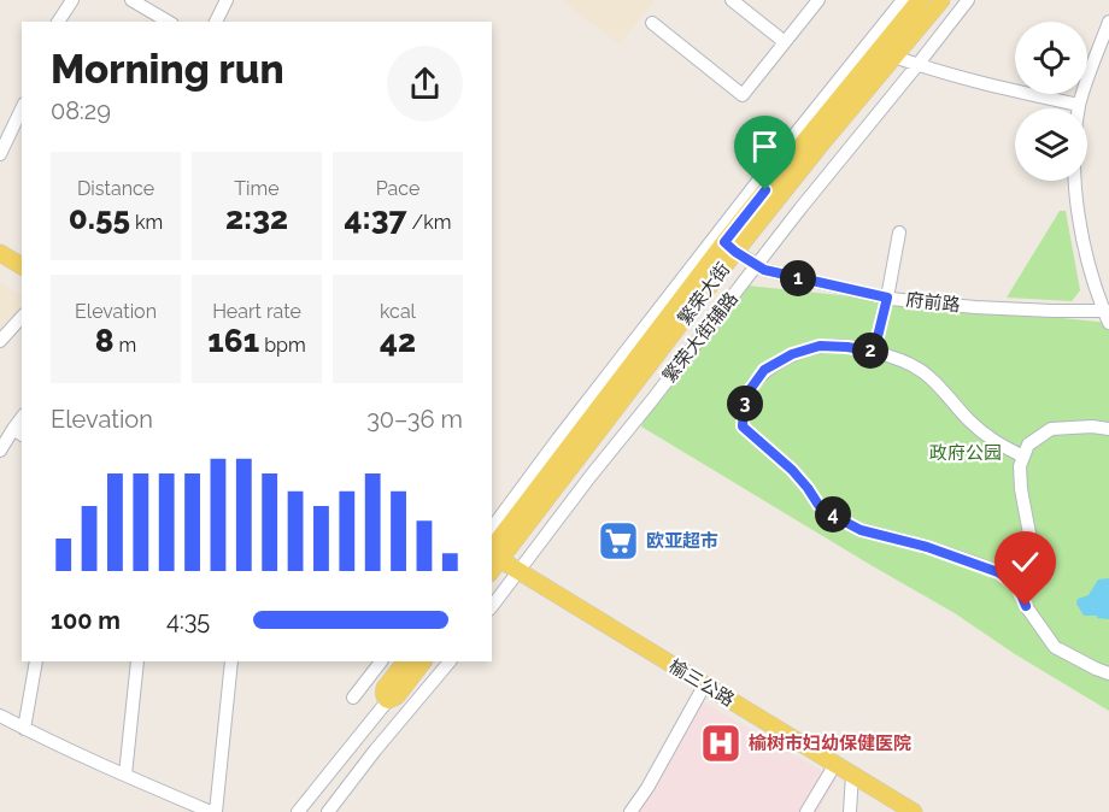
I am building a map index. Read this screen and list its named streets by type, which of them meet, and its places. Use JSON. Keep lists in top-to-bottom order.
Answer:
{
  "streets": {
    "main road": ["繁荣大街", "榆三公路"],
    "street": ["府前路", "繁荣大街辅路"]
  },
  "crossings": [
    ["繁荣大街", "府前路"],
    ["繁荣大街", "榆三公路"],
    ["府前路", "繁荣大街辅路"],
    ["繁荣大街辅路", "榆三公路"]
  ],
  "parks": ["政府公园"],
  "places": {
    "supermarket": ["欧亚超市"],
    "hospital": ["榆树市妇幼保健医院"]
  },
  "page": {
    "heading": ["Morning run", "08:29"],
    "stats": [
      ["Distance", "0.55 km"],
      ["Time", "2:32"],
      ["Pace", "4:37 /km"],
      ["Elevation", "8 m"],
      ["Heart rate", "161 bpm"],
      ["kcal", "42"]
    ],
    "pins": [
      "1",
      "2",
      "3",
      "4"
    ],
    "chart": ["Elevation", "30–36 m"],
    "list": [
      {
        "name": "100 m",
        "note": "4:35"
      }
    ]
  }
}
